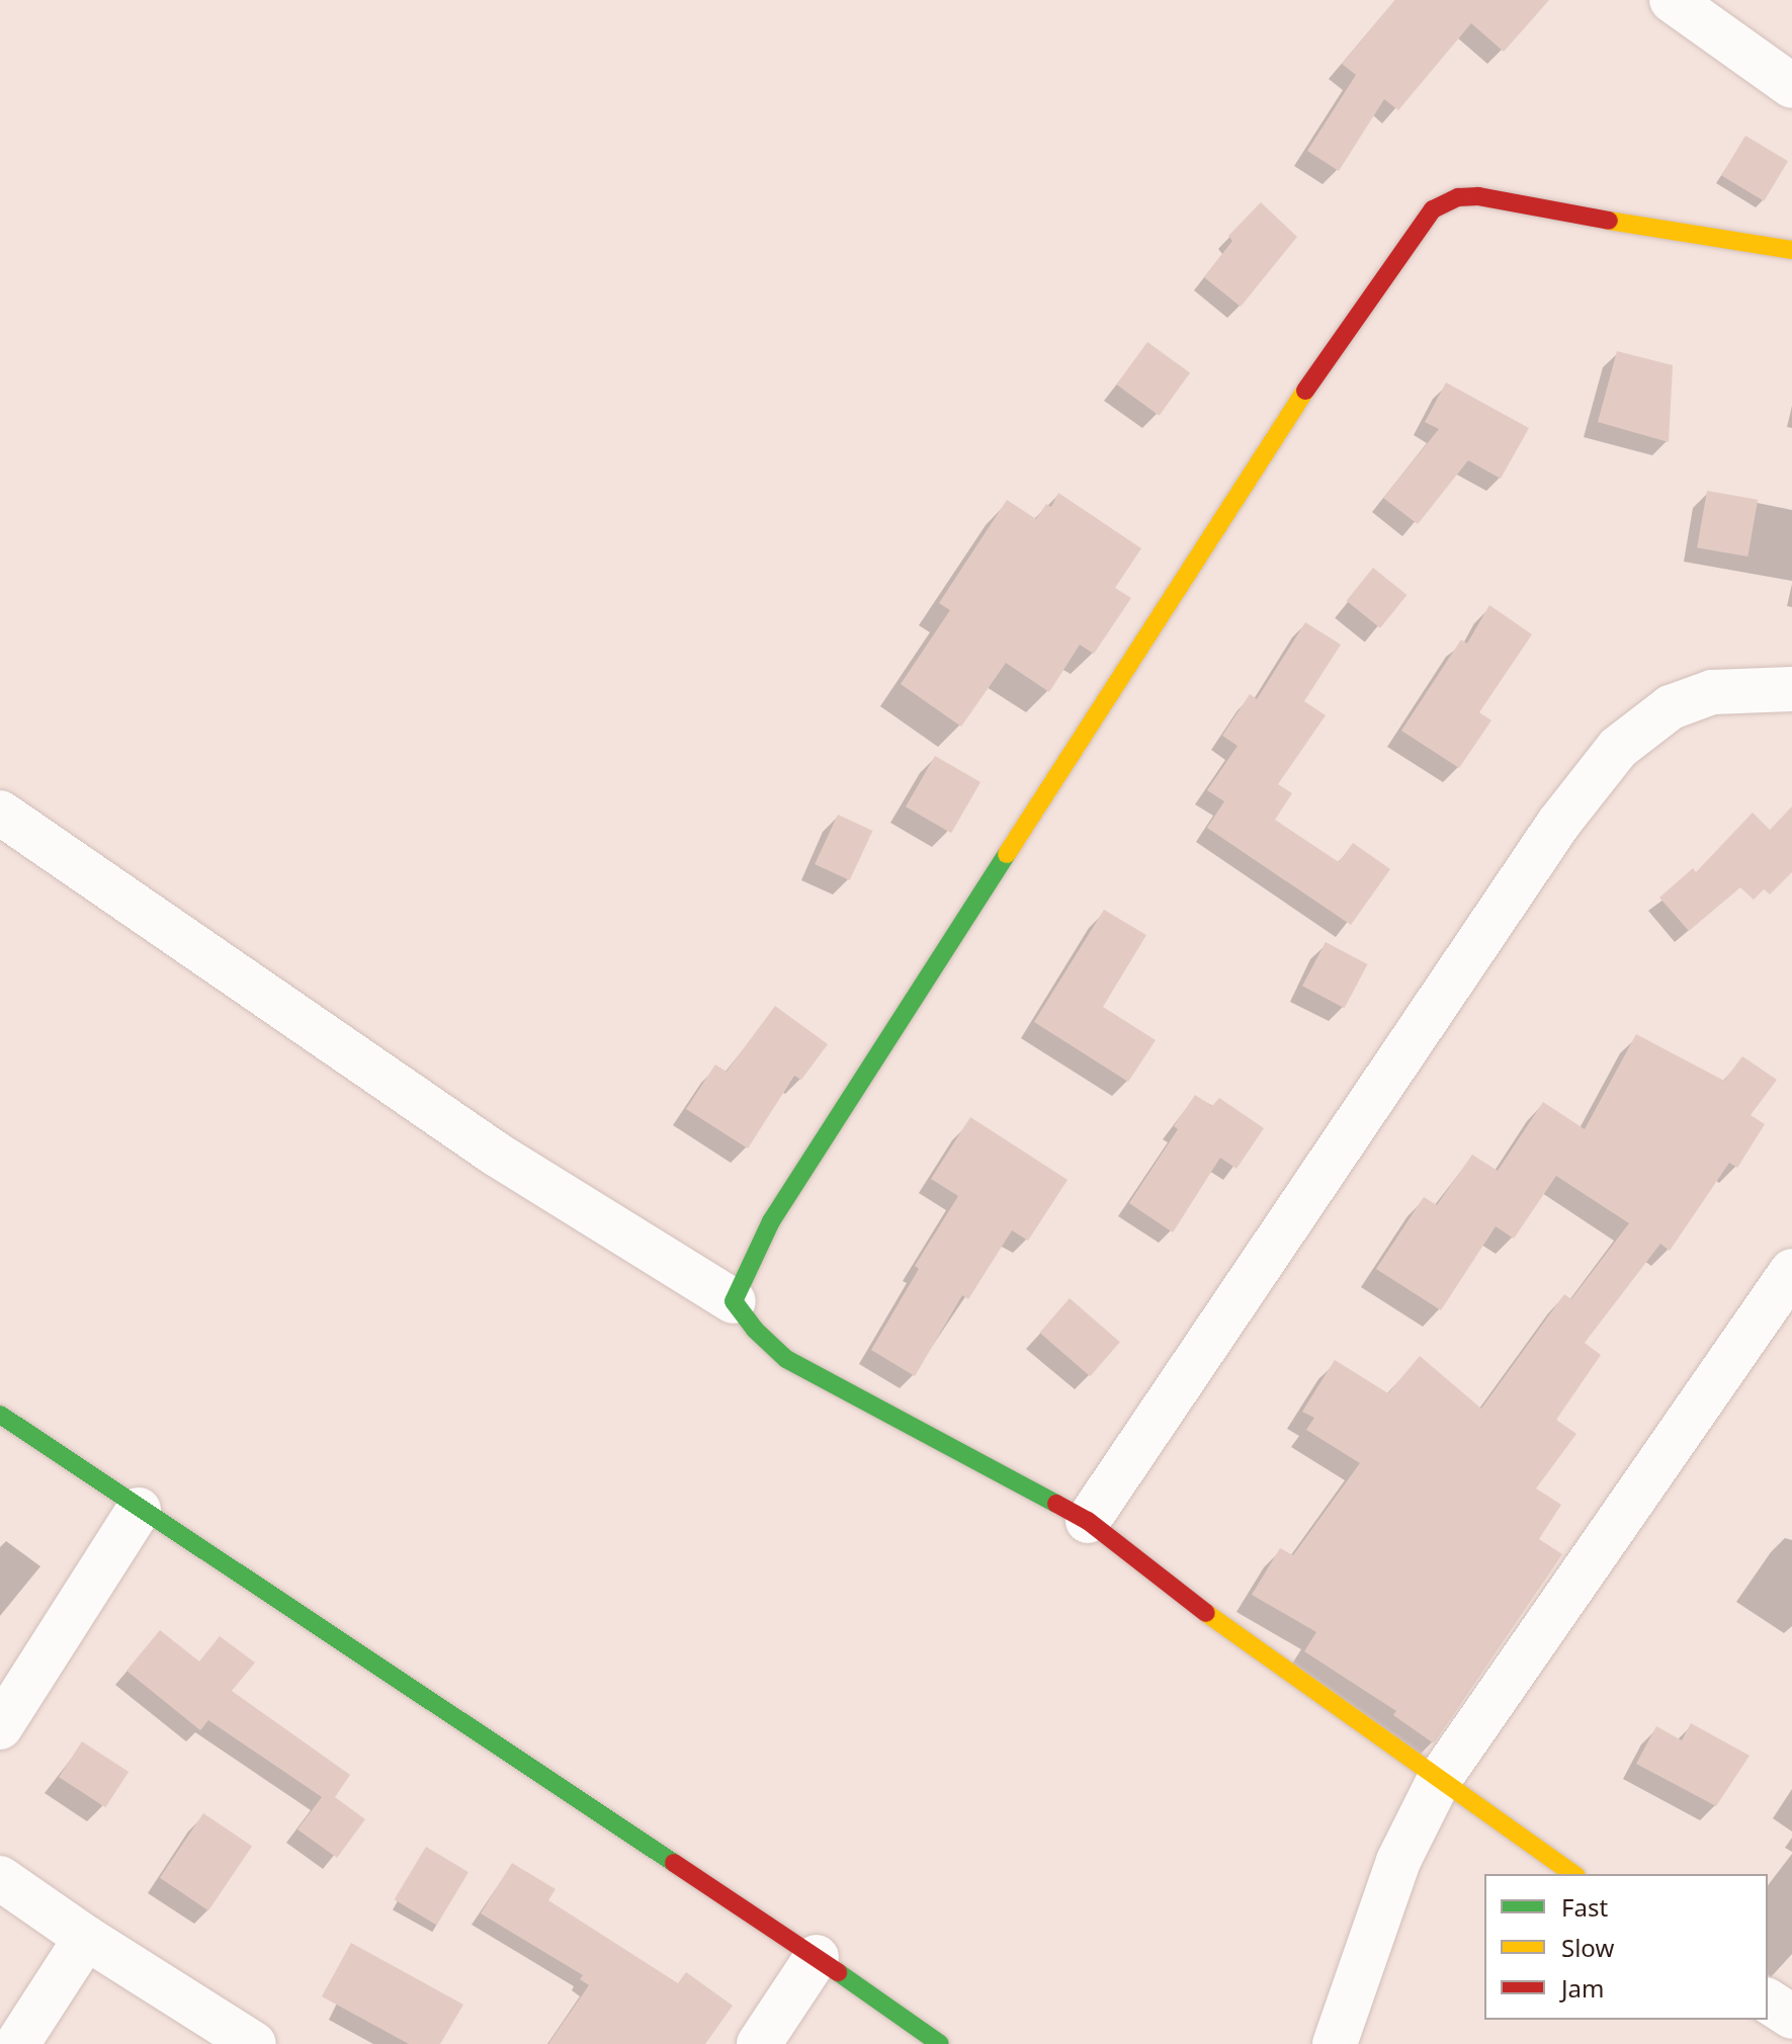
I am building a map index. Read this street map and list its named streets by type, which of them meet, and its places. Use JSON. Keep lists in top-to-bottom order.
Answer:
{
  "legend": ["Fast", "Slow", "Jam"]
}
